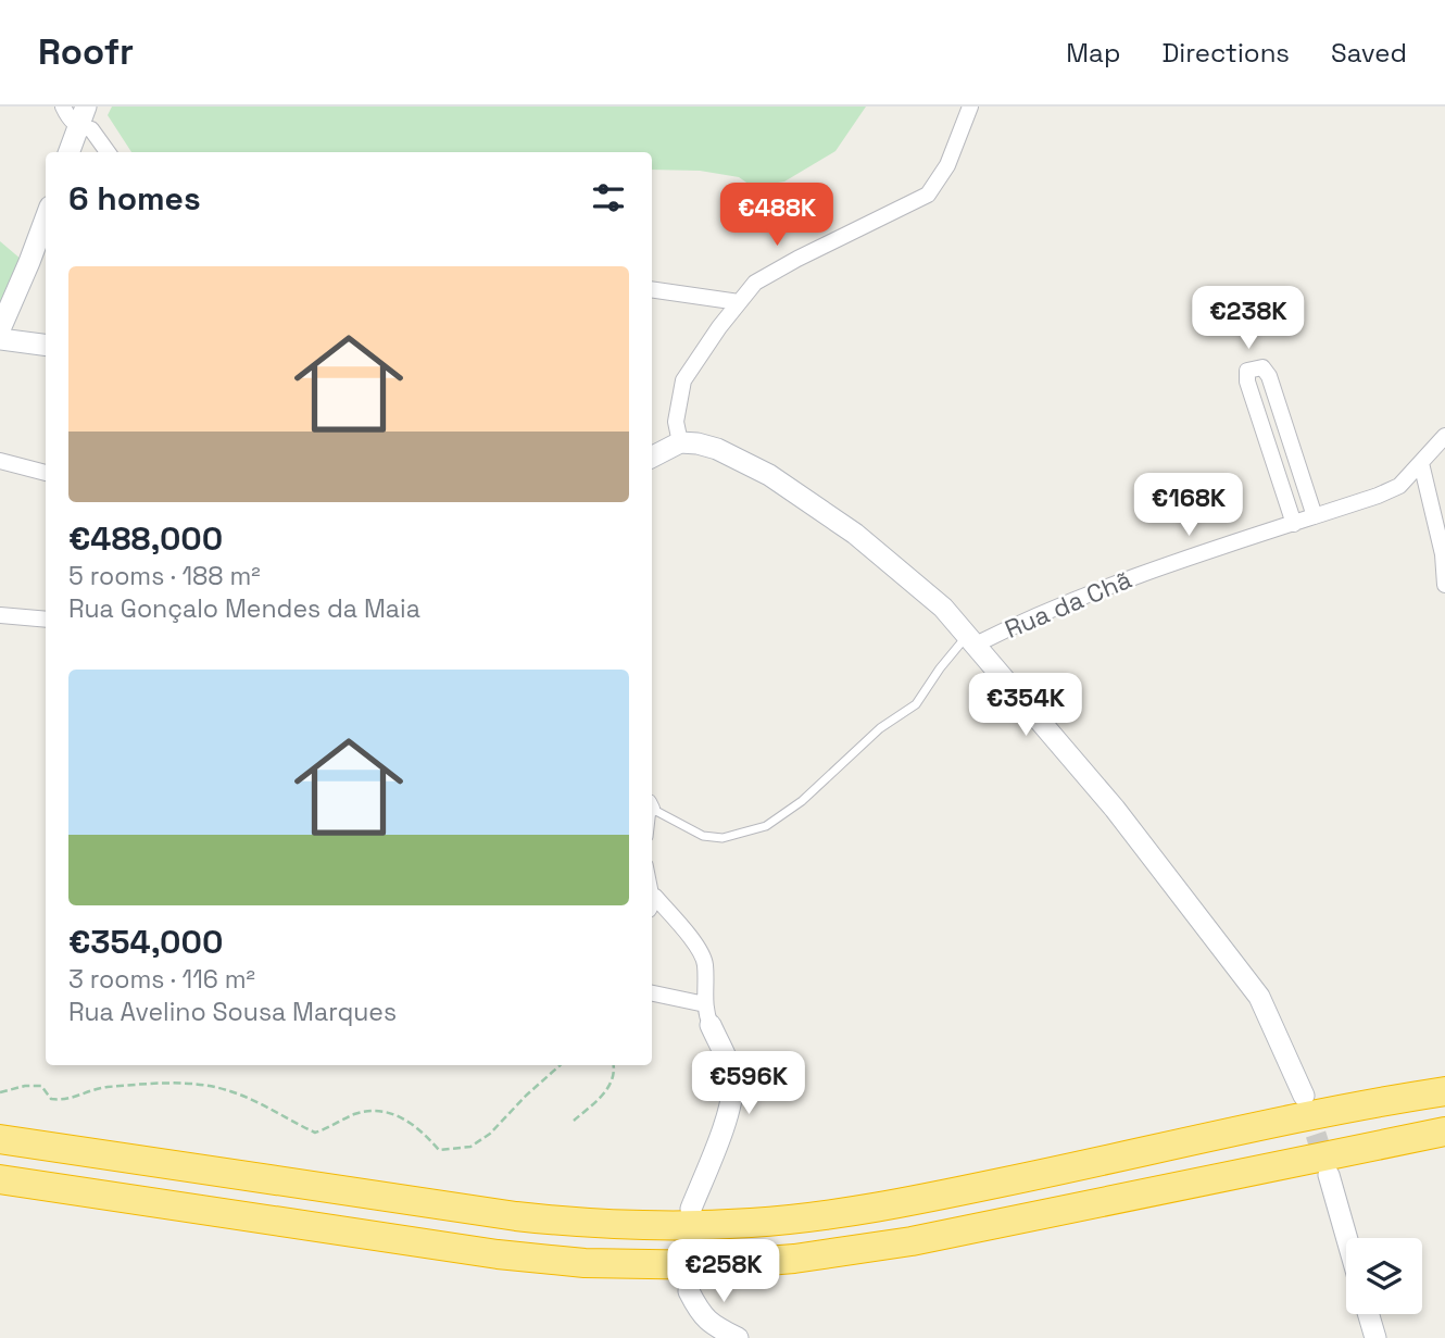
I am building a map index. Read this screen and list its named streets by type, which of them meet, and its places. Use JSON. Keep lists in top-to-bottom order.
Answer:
{
  "streets": {
    "street": ["Rua da Chã"]
  },
  "page": {
    "header": "Roofr",
    "nav": ["Map", "Directions", "Saved"],
    "heading": "6 homes",
    "price": [
      "€488K",
      "€238K",
      "€168K",
      "€354K",
      "€596K",
      "€258K"
    ],
    "list": [
      {
        "name": "€488,000",
        "note": "5 rooms · 188 m² · Rua Gonçalo Mendes da Maia"
      },
      {
        "name": "€354,000",
        "note": "3 rooms · 116 m² · Rua Avelino Sousa Marques"
      }
    ]
  }
}
